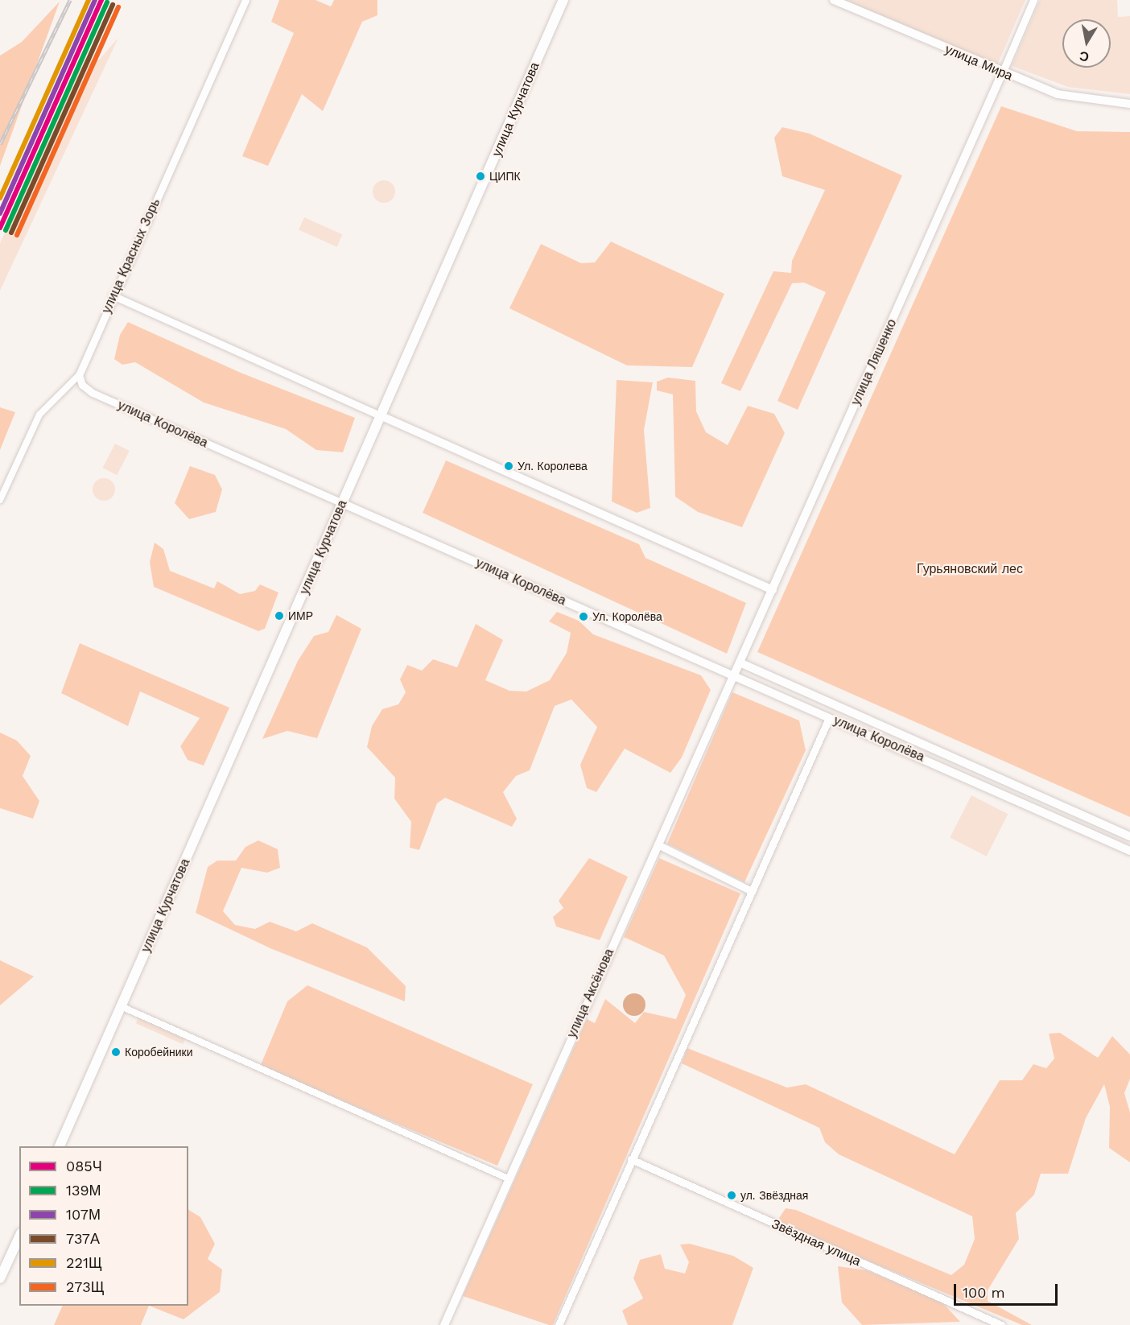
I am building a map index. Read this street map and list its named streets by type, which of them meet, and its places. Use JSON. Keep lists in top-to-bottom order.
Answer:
{
  "streets": {
    "main road": [
      "улица Мира",
      "улица Курчатова",
      "улица Ляшенко",
      "улица Королёва",
      "улица Аксёнова"
    ],
    "street": ["улица Красных Зорь", "Звёздная улица"]
  },
  "crossings": [
    ["улица Мира", "улица Ляшенко"],
    ["улица Курчатова", "улица Королёва"],
    ["улица Красных Зорь", "улица Королёва"],
    ["улица Ляшенко", "улица Королёва"],
    ["улица Ляшенко", "улица Аксёнова"],
    ["улица Королёва", "улица Аксёнова"]
  ],
  "parks": ["Гурьяновский лес"],
  "places": [
    "ЦИПК",
    "Ул. Королева",
    "ИМР",
    "Ул. Королёва",
    "Коробейники",
    "ул. Звёздная"
  ],
  "lines": [
    "transit line 085Ч",
    "transit line 107М",
    "transit line 221Щ",
    "transit line 139М",
    "transit line 737А",
    "transit line 273Щ"
  ],
  "legend": [
    "085Ч",
    "139М",
    "107М",
    "737А",
    "221Щ",
    "273Щ"
  ],
  "scale_bar": "100 m",
  "north": "bottom"
}
